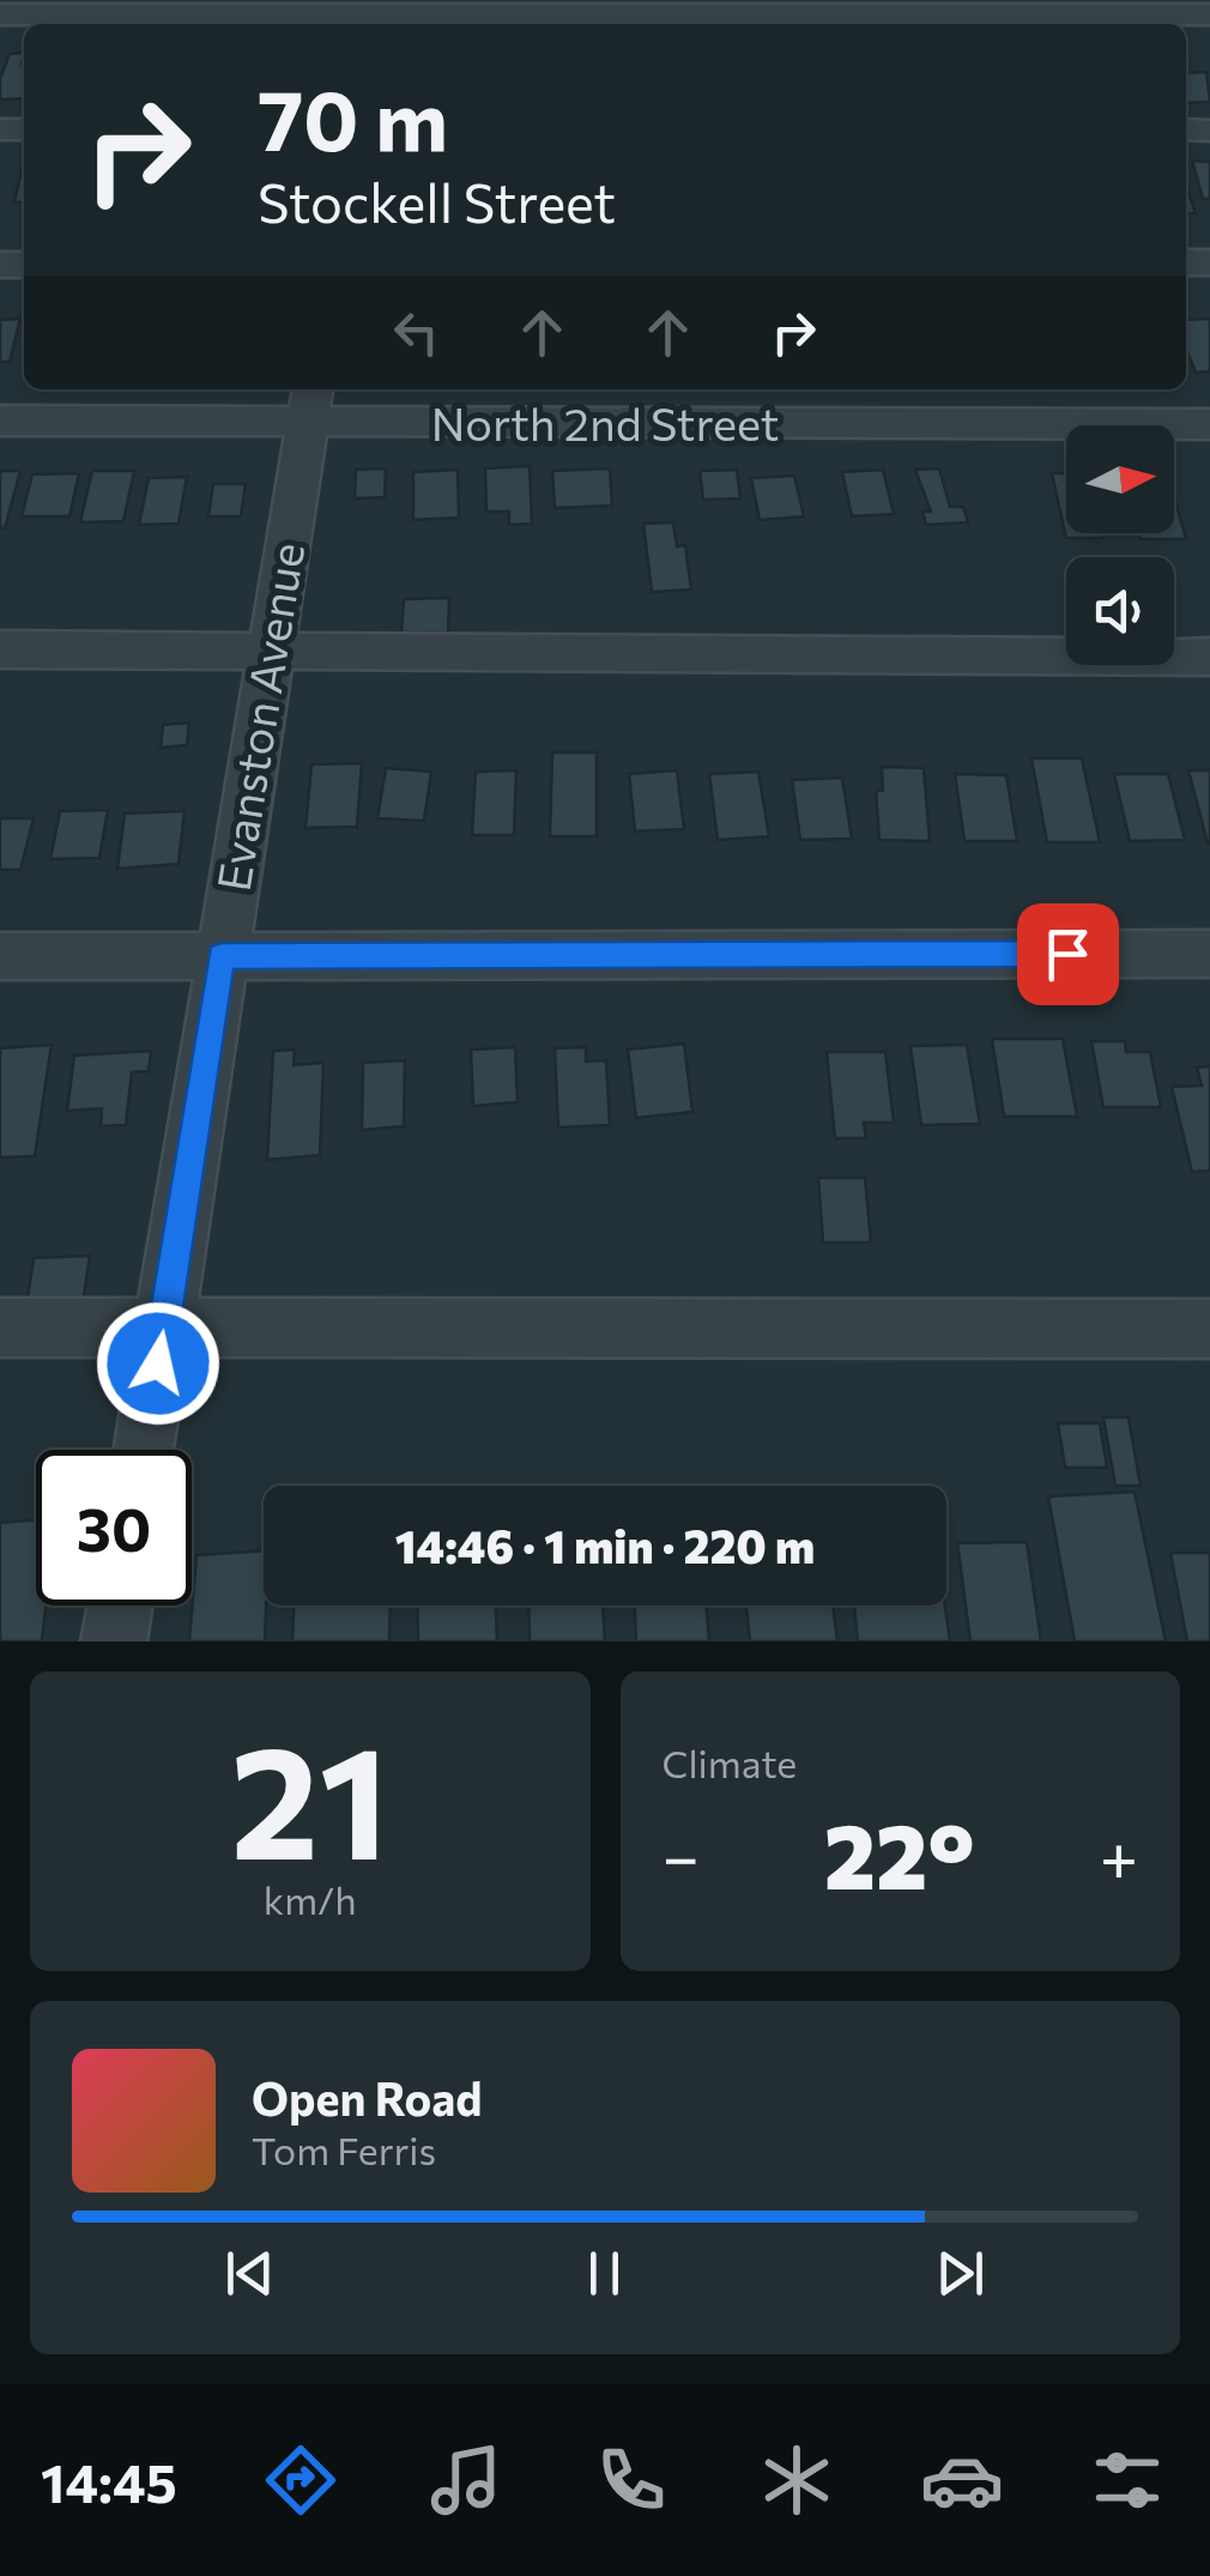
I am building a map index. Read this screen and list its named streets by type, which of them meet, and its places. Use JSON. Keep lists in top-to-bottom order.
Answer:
{
  "streets": {
    "street": ["North 2nd Street", "Evanston Avenue"]
  },
  "crossings": [
    ["North 2nd Street", "Evanston Avenue"]
  ],
  "north": "right",
  "page": {
    "turn": ["70 m", "Stockell Street"],
    "limit": "30",
    "trip": "14:46 · 1 min · 220 m",
    "tile": [
      ["21", "km/h"],
      "Climate"
    ],
    "heat": ["−", "22°", "+"],
    "song": ["Open Road", "Tom Ferris"],
    "tabs": "14:45"
  }
}
